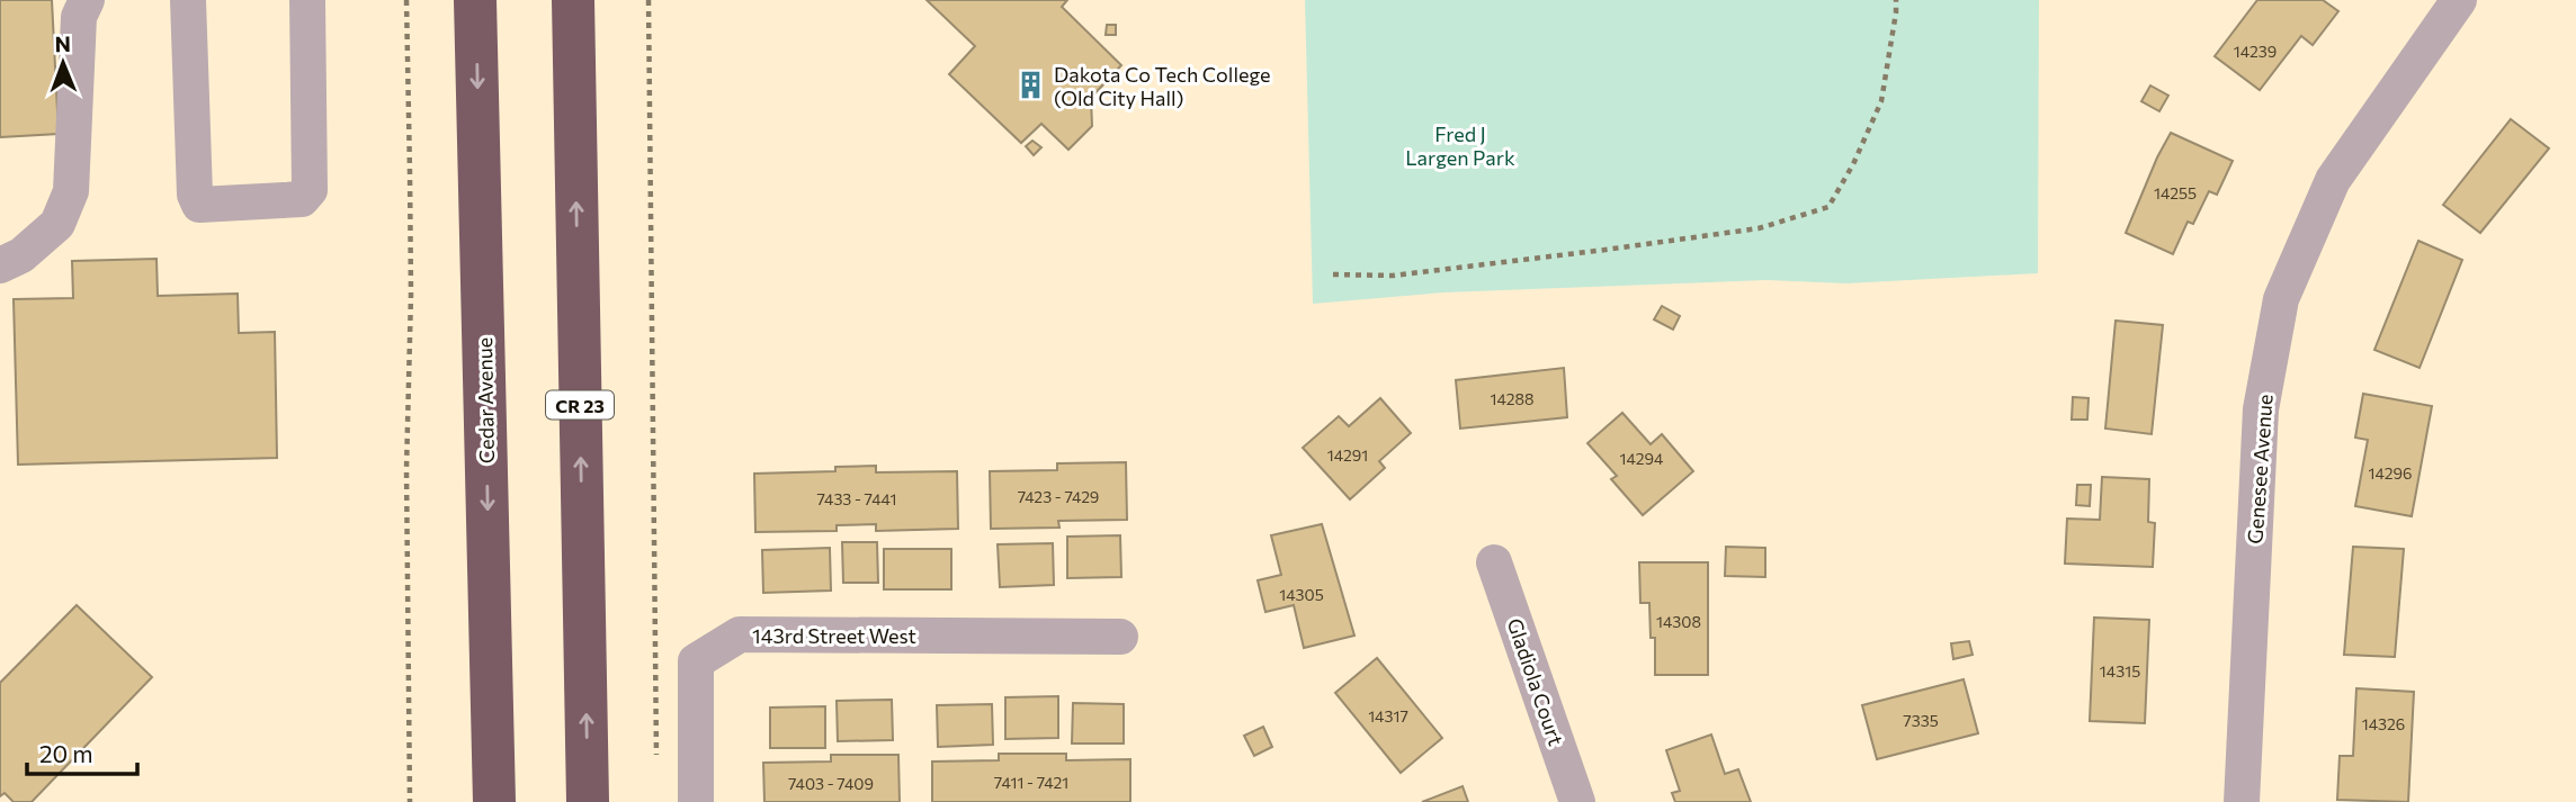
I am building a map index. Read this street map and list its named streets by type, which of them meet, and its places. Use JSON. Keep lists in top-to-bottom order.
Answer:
{
  "streets": {
    "highway": ["Cedar Avenue", "CR 23"],
    "street": ["Genesee Avenue", "143rd Street West", "Gladiola Court"]
  },
  "parks": ["Fred J Largen Park"],
  "places": {
    "building": ["Dakota Co Tech College (Old City Hall)"]
  },
  "house_numbers": [
    "14239",
    "14255",
    "14288",
    "14291",
    "14294",
    "14296",
    "7423 - 7429",
    "7433 - 7441",
    "14305",
    "14308",
    "14315",
    "14317",
    "7335",
    "14326",
    "7411 - 7421",
    "7403 - 7409"
  ],
  "scale_bar": "20 m",
  "north": "top"
}
